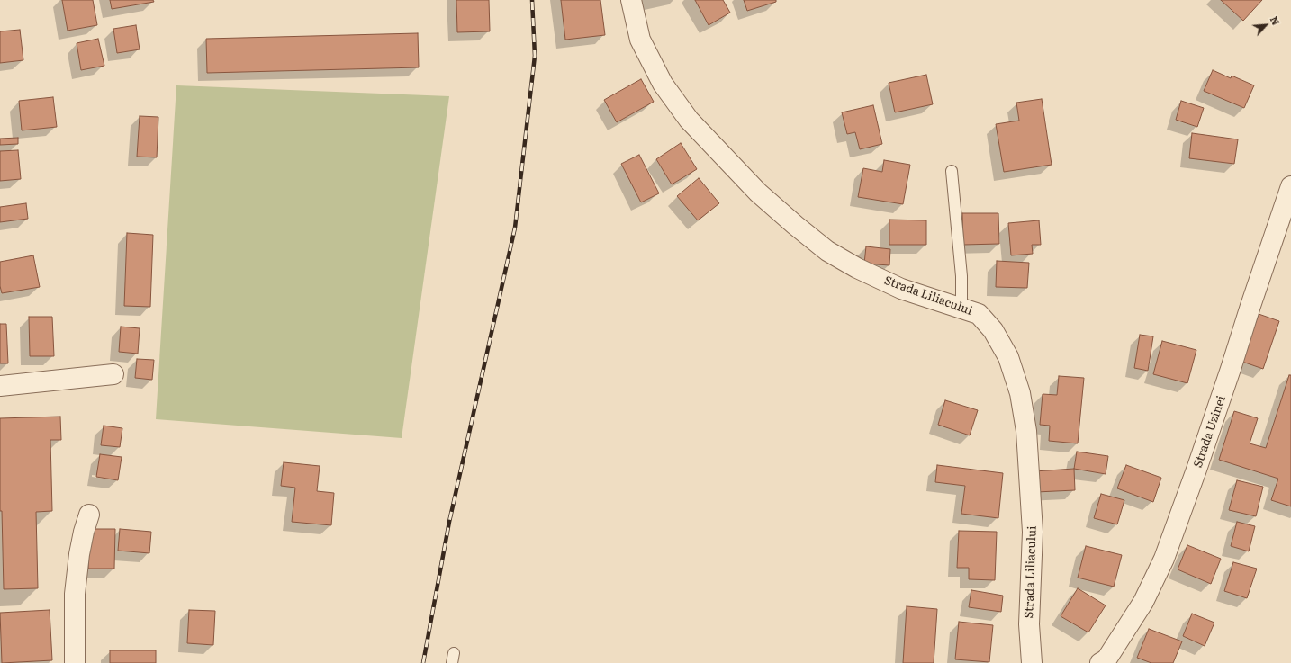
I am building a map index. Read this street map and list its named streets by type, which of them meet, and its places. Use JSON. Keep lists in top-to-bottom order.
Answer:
{
  "streets": {
    "street": ["Strada Liliacului", "Strada Uzinei"]
  },
  "north": "top right"
}
